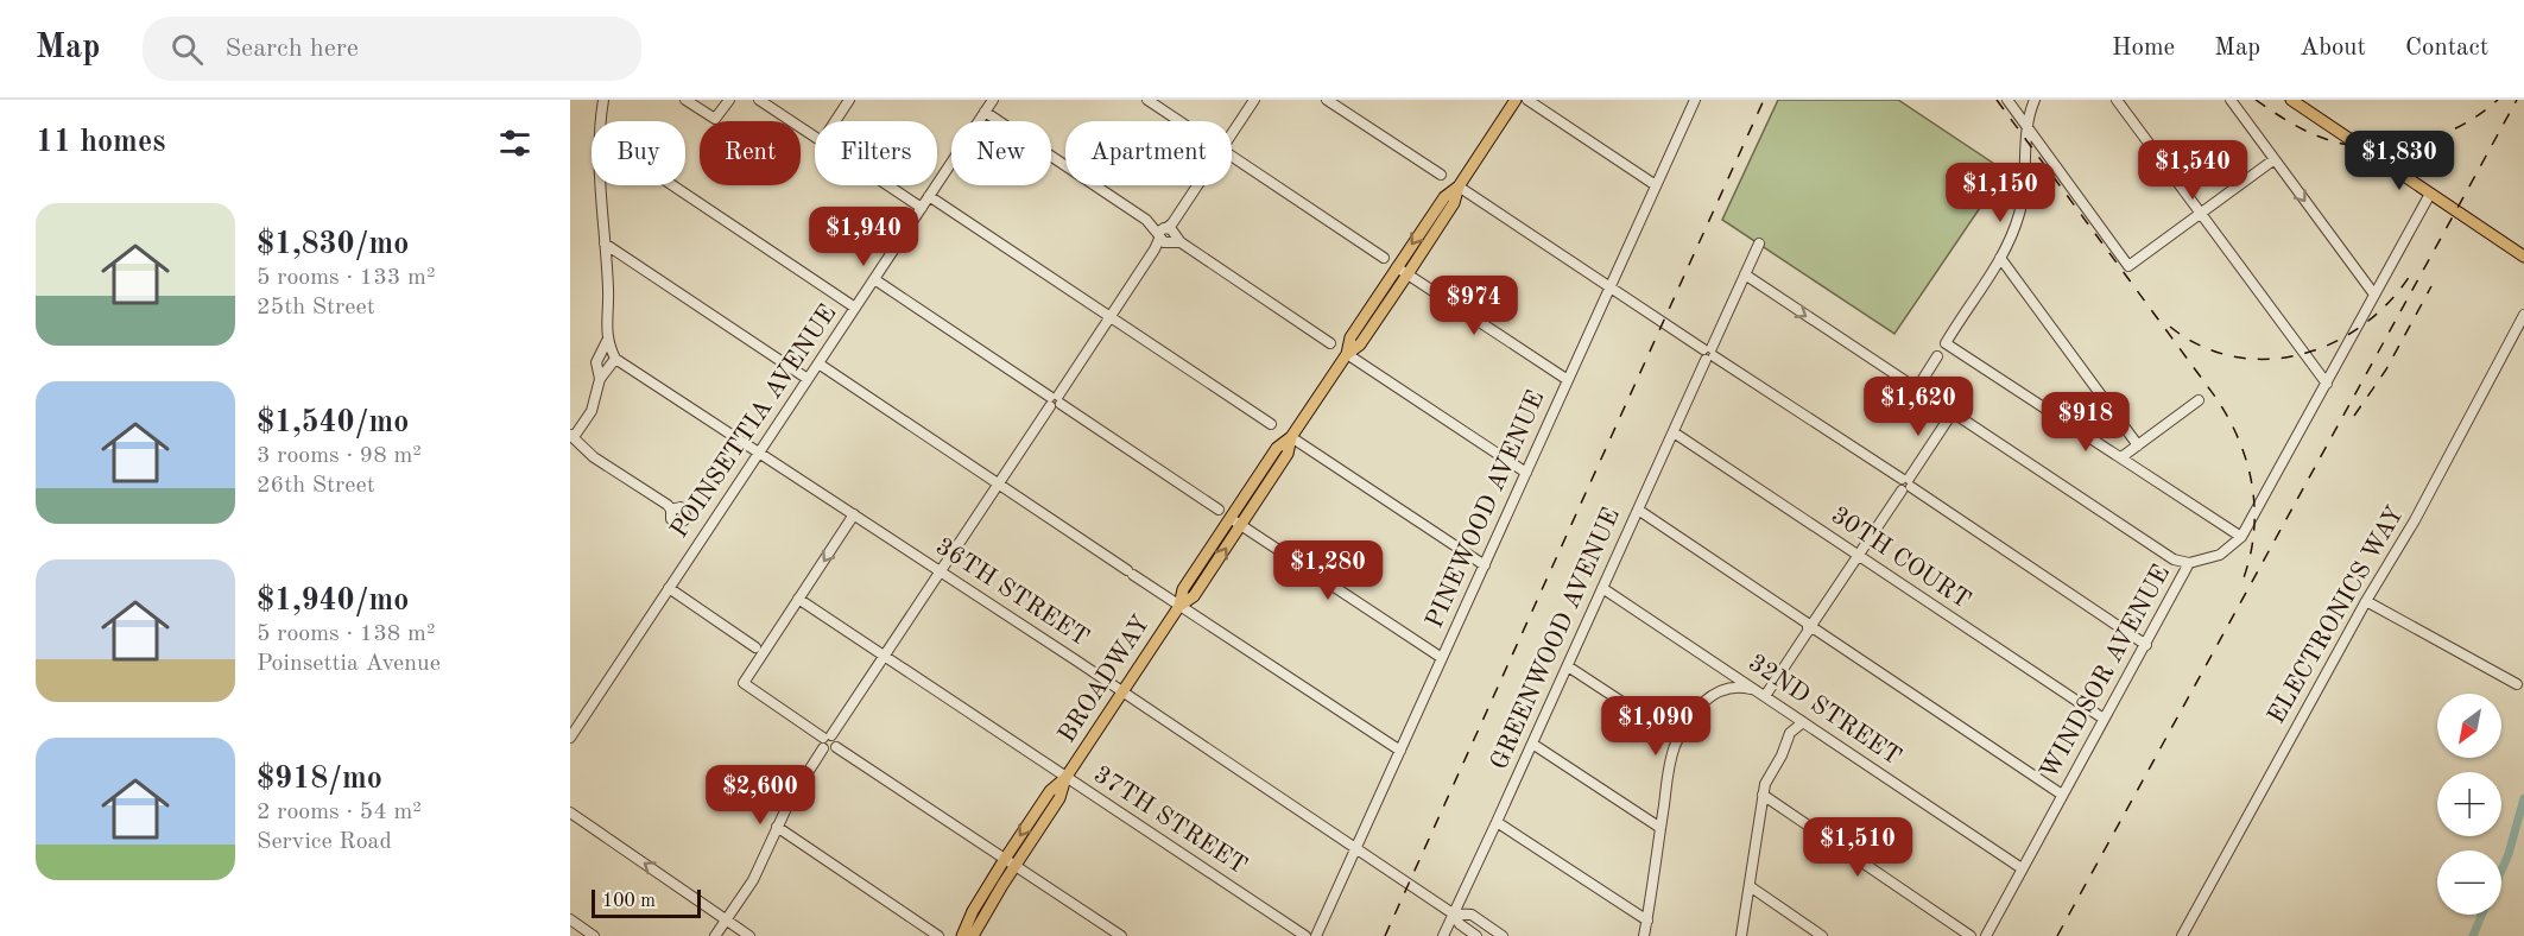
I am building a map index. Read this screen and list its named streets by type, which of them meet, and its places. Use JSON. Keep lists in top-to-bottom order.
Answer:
{
  "streets": {
    "main road": ["BROADWAY"],
    "street": [
      "POINSETTIA AVENUE",
      "PINEWOOD AVENUE",
      "30TH COURT",
      "36TH STREET",
      "ELECTRONICS WAY",
      "GREENWOOD AVENUE",
      "WINDSOR AVENUE",
      "32ND STREET",
      "37TH STREET"
    ]
  },
  "crossings": [
    ["POINSETTIA AVENUE", "36TH STREET"],
    ["PINEWOOD AVENUE", "36TH STREET"],
    ["30TH COURT", "GREENWOOD AVENUE"],
    ["30TH COURT", "WINDSOR AVENUE"],
    ["36TH STREET", "GREENWOOD AVENUE"],
    ["36TH STREET", "BROADWAY"],
    ["GREENWOOD AVENUE", "32ND STREET"],
    ["WINDSOR AVENUE", "32ND STREET"],
    ["BROADWAY", "37TH STREET"]
  ],
  "scale_bar": "100 m",
  "north": "bottom left",
  "page": {
    "header": "Map",
    "search": "Search here",
    "nav": [
      "Home",
      "Map",
      "About",
      "Contact"
    ],
    "heading": "11 homes",
    "chip": [
      "Buy",
      "Rent",
      "Filters",
      "New",
      "Apartment"
    ],
    "price": [
      "$1,830",
      "$1,540",
      "$1,150",
      "$1,940",
      "$974",
      "$1,620",
      "$918",
      "$1,280",
      "$1,090",
      "$2,600",
      "$1,510"
    ],
    "list": [
      {
        "name": "$1,830/mo",
        "note": "5 rooms · 133 m² · 25th Street"
      },
      {
        "name": "$1,540/mo",
        "note": "3 rooms · 98 m² · 26th Street"
      },
      {
        "name": "$1,940/mo",
        "note": "5 rooms · 138 m² · Poinsettia Avenue"
      },
      {
        "name": "$918/mo",
        "note": "2 rooms · 54 m² · Service Road"
      }
    ],
    "map_buttons": ["+", "−"],
    "scale": "100 m"
  }
}
